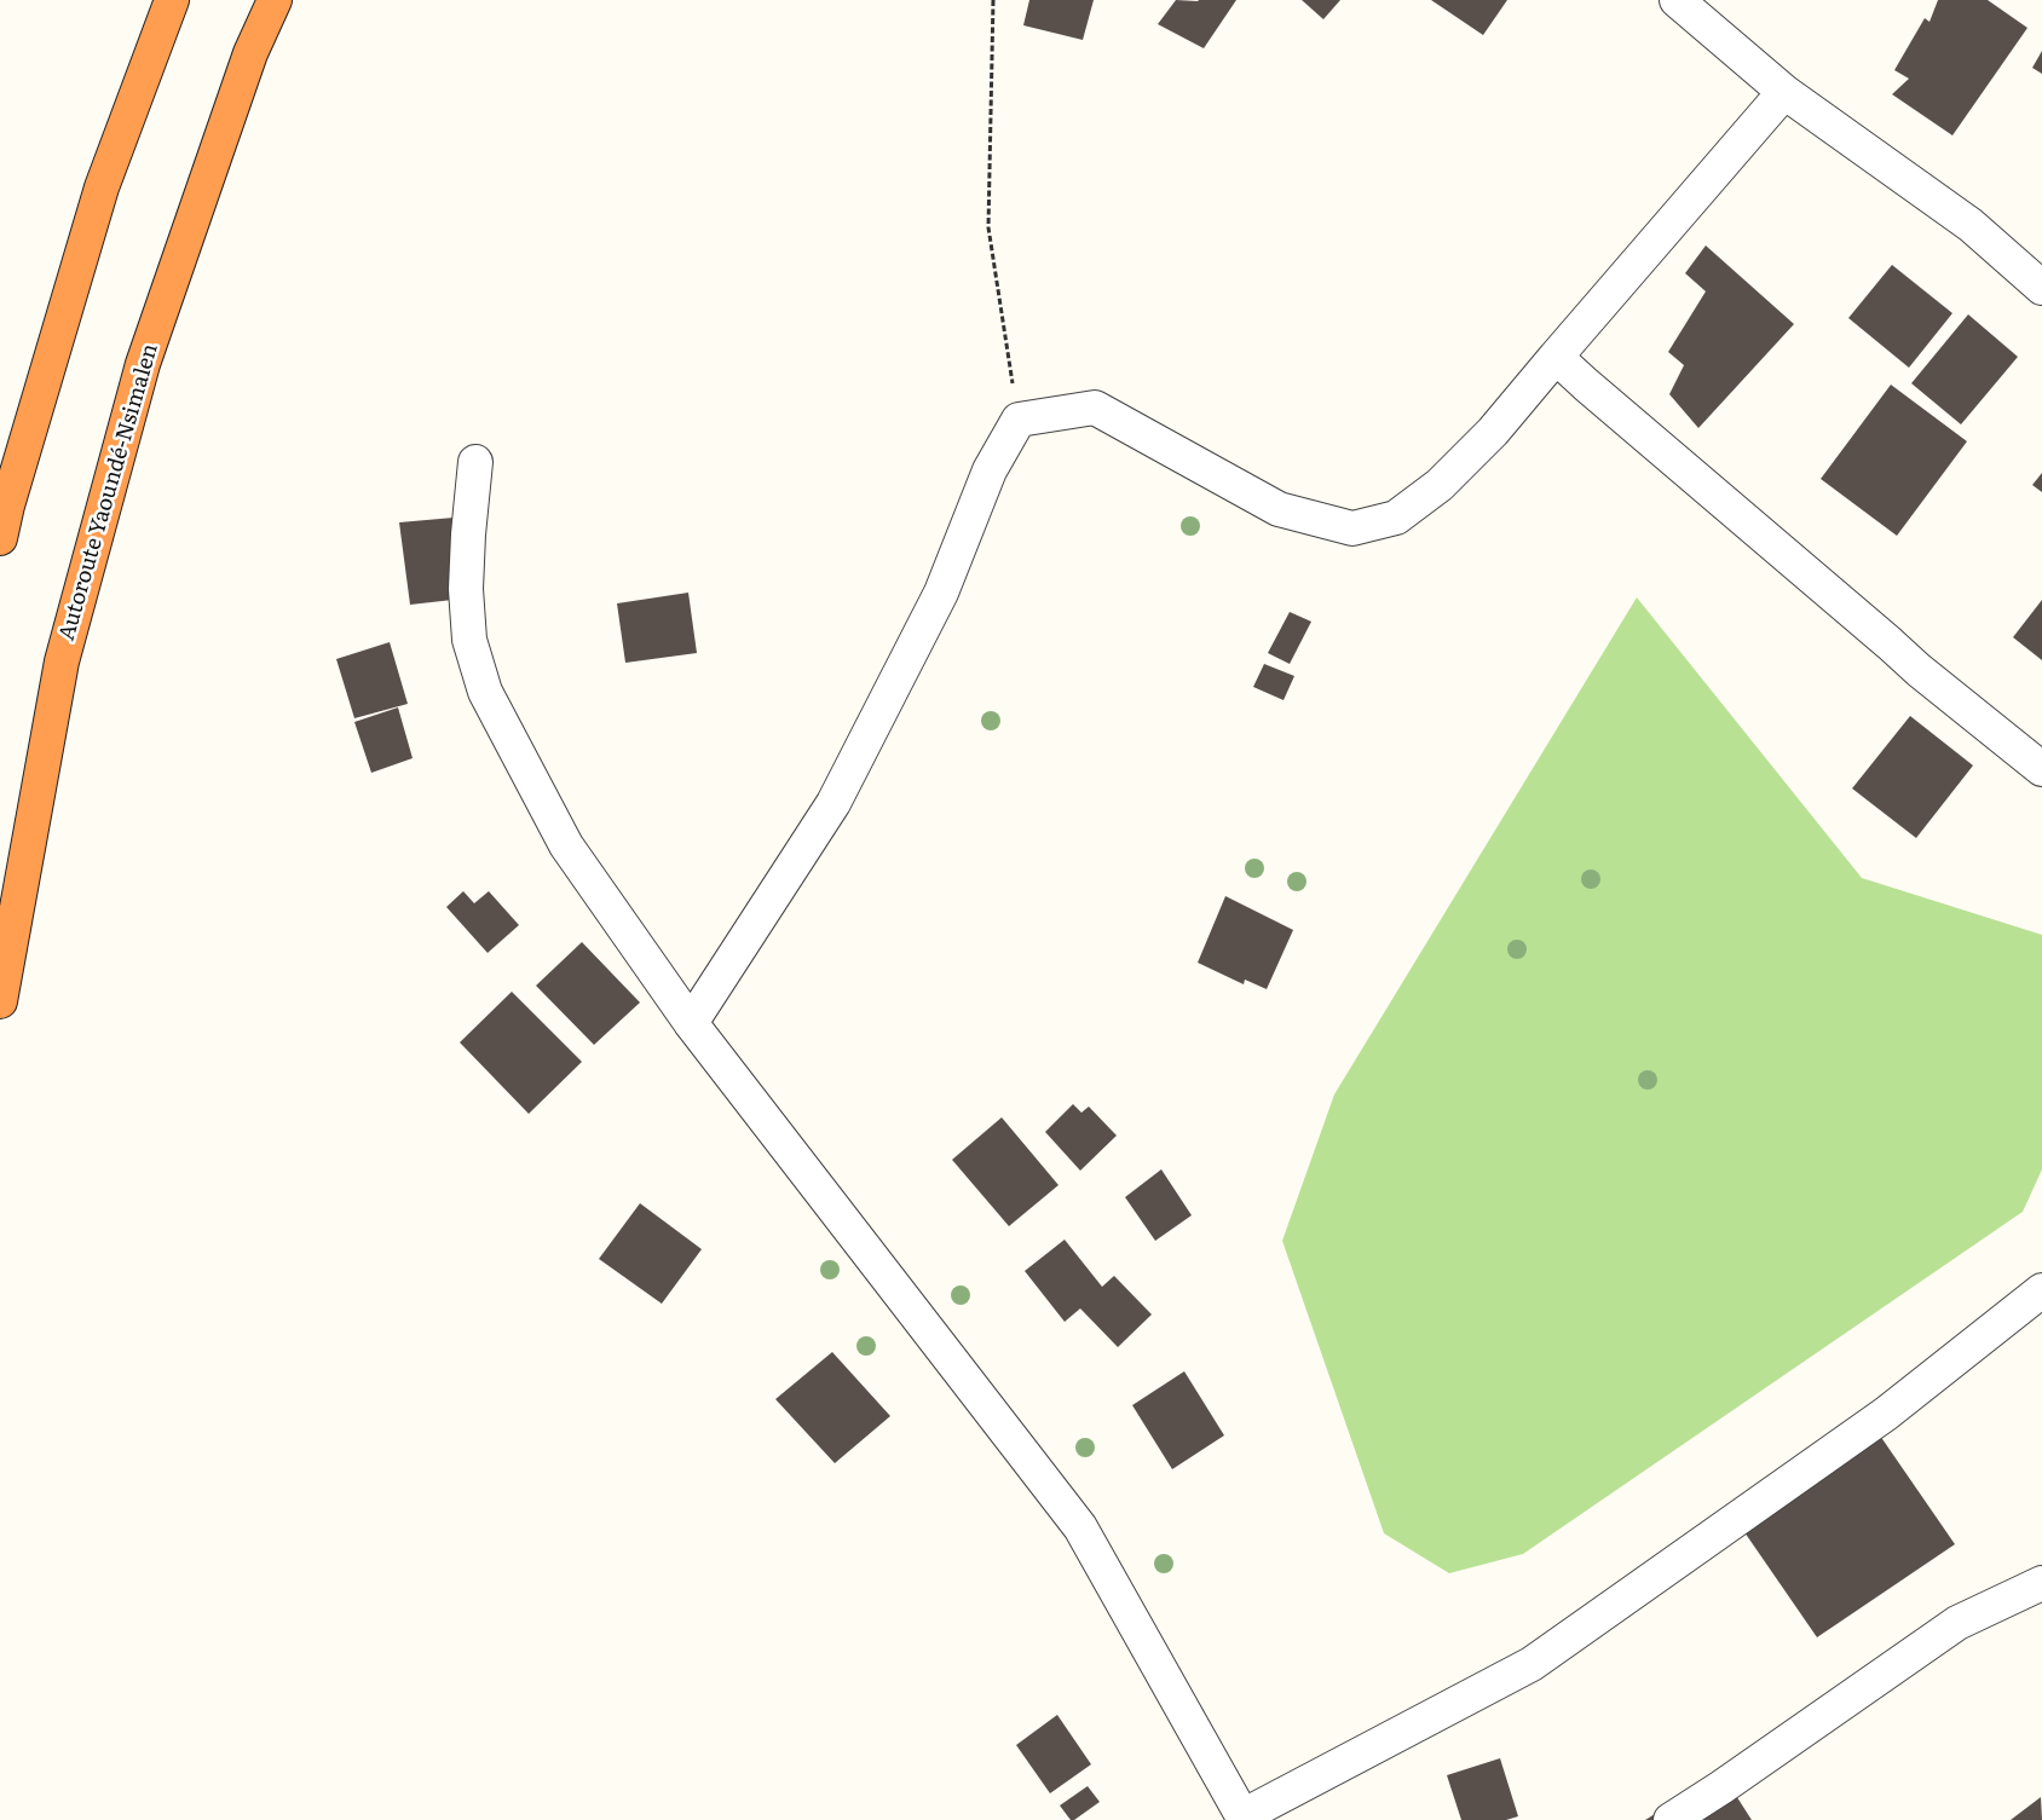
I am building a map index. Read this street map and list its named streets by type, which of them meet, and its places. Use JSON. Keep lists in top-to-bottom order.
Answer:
{
  "streets": {
    "highway": ["Autoroute Yaoundé-Nsimalen"]
  }
}
